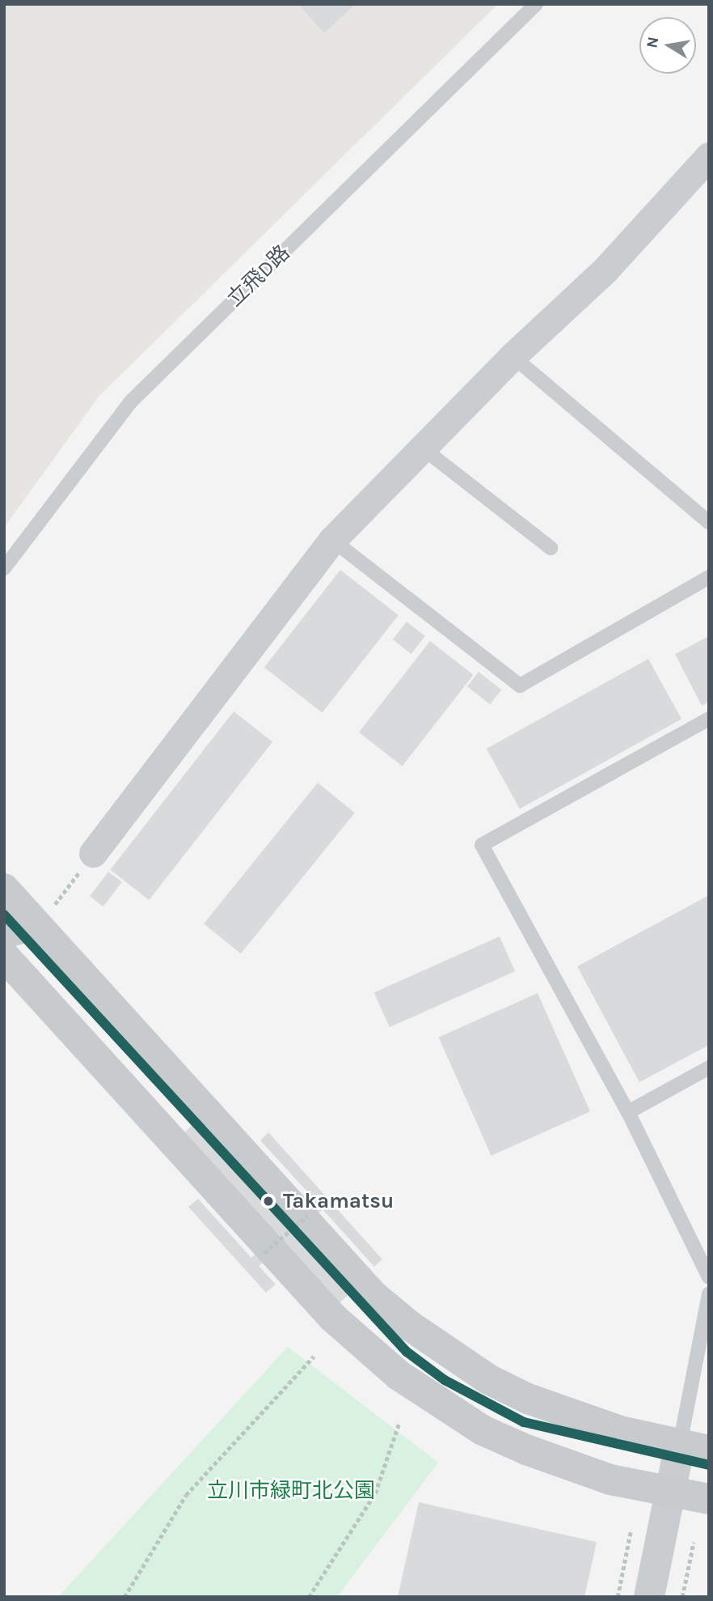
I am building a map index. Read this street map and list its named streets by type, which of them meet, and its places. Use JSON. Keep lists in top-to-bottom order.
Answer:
{
  "streets": {
    "lane": ["立飛D路"]
  },
  "parks": ["立川市緑町北公園"],
  "places": ["Takamatsu"],
  "north": "left"
}
